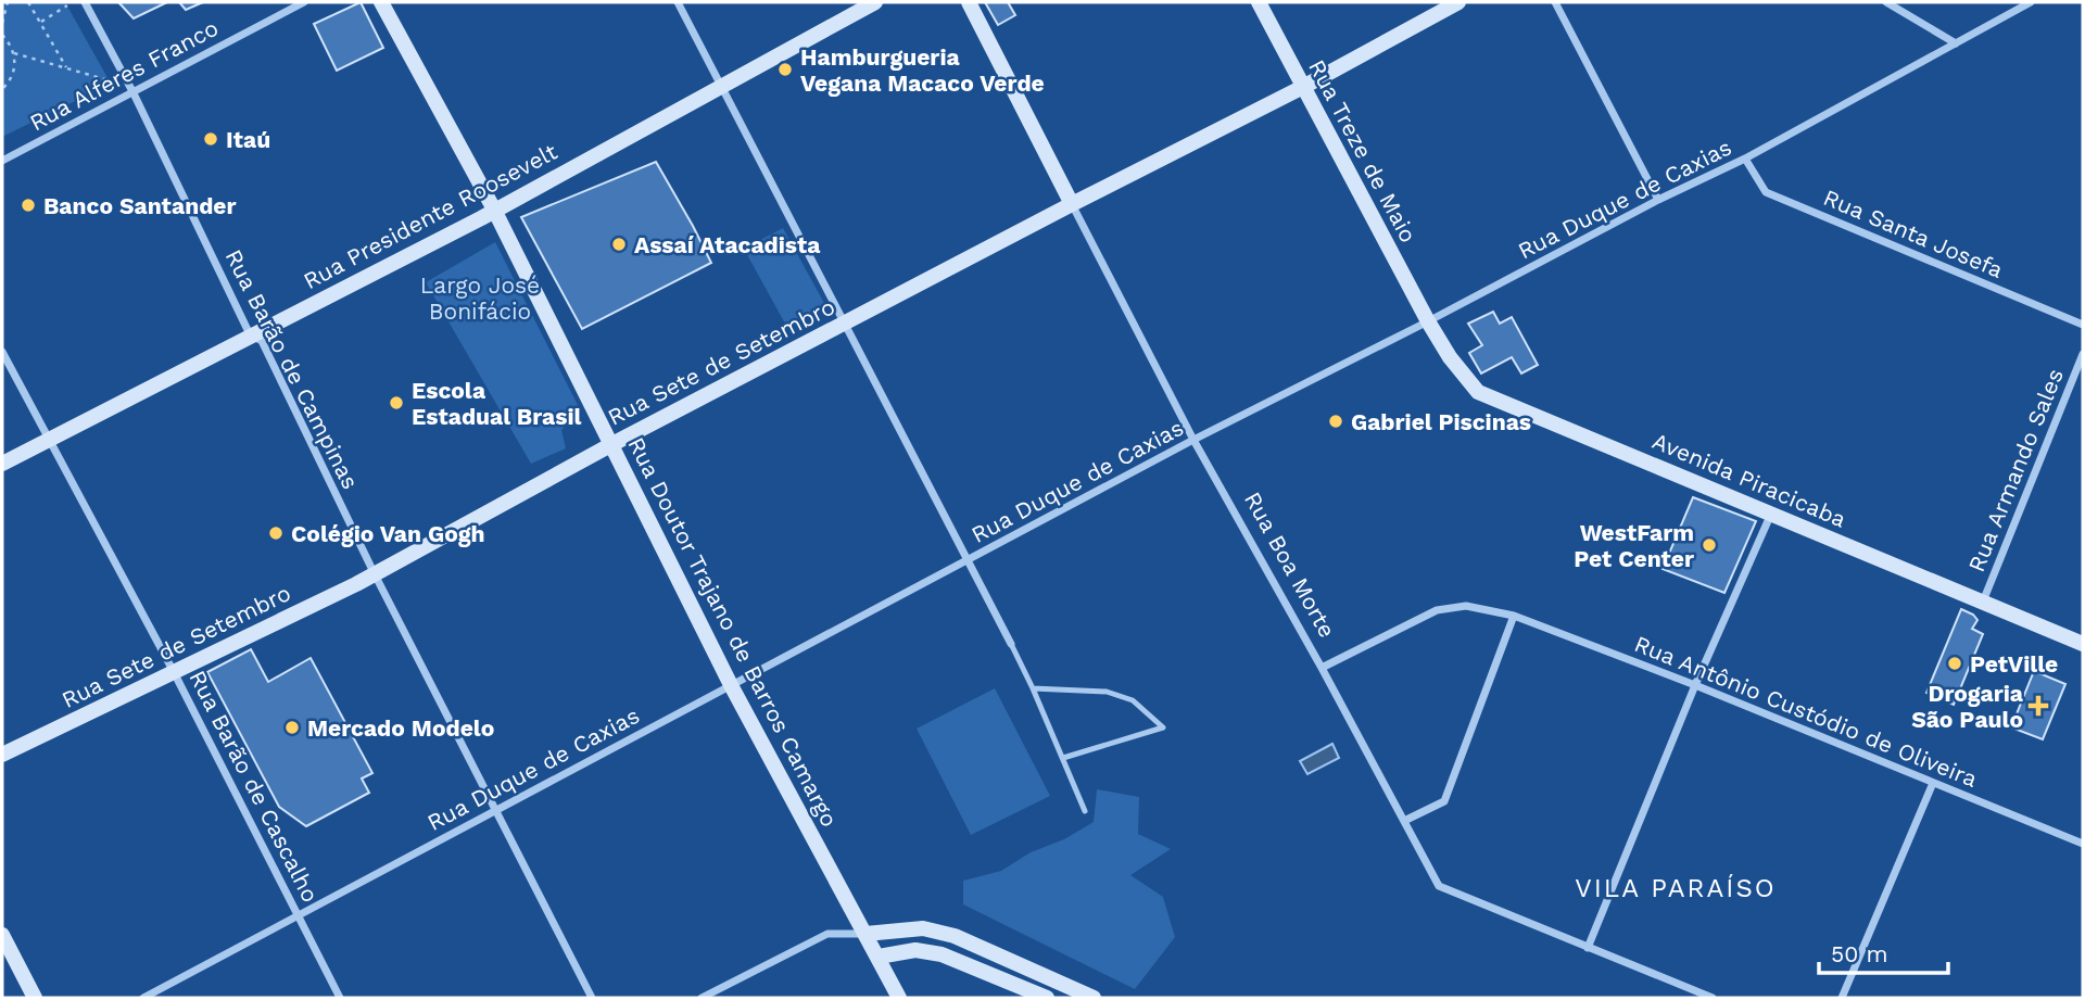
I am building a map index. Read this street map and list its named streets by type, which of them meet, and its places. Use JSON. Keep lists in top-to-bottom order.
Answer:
{
  "streets": {
    "main road": [
      "Rua Treze de Maio",
      "Rua Presidente Roosevelt",
      "Rua Sete de Setembro",
      "Avenida Piracicaba",
      "Rua Boa Morte",
      "Rua Doutor Trajano de Barros Camargo"
    ],
    "street": [
      "Rua Alferes Franco",
      "Rua Duque de Caxias",
      "Rua Santa Josefa",
      "Rua Barão de Campinas",
      "Rua Armando Sales",
      "Rua Antônio Custódio de Oliveira",
      "Rua Barão de Cascalho"
    ]
  },
  "crossings": [
    ["Rua Alferes Franco", "Rua Barão de Campinas"],
    ["Rua Treze de Maio", "Rua Duque de Caxias"],
    ["Rua Treze de Maio", "Rua Sete de Setembro"],
    ["Rua Treze de Maio", "Avenida Piracicaba"],
    ["Rua Duque de Caxias", "Rua Santa Josefa"],
    ["Rua Duque de Caxias", "Rua Barão de Campinas"],
    ["Rua Duque de Caxias", "Avenida Piracicaba"],
    ["Rua Duque de Caxias", "Rua Boa Morte"],
    ["Rua Duque de Caxias", "Rua Doutor Trajano de Barros Camargo"],
    ["Rua Duque de Caxias", "Rua Barão de Cascalho"],
    ["Rua Presidente Roosevelt", "Rua Barão de Campinas"],
    ["Rua Presidente Roosevelt", "Rua Doutor Trajano de Barros Camargo"],
    ["Rua Presidente Roosevelt", "Rua Barão de Cascalho"],
    ["Rua Sete de Setembro", "Rua Barão de Campinas"],
    ["Rua Sete de Setembro", "Rua Boa Morte"],
    ["Rua Sete de Setembro", "Rua Doutor Trajano de Barros Camargo"],
    ["Rua Sete de Setembro", "Rua Barão de Cascalho"],
    ["Rua Armando Sales", "Avenida Piracicaba"],
    ["Rua Boa Morte", "Rua Antônio Custódio de Oliveira"]
  ],
  "districts": ["VILA PARAÍSO"],
  "parks": ["Largo José Bonifácio"],
  "places": {
    "other": [
      "Hamburgueria Vegana Macaco Verde",
      "Itaú",
      "Banco Santander",
      "Assaí Atacadista",
      "Escola Estadual Brasil",
      "Gabriel Piscinas",
      "Colégio Van Gogh",
      "WestFarm Pet Center",
      "PetVille",
      "Mercado Modelo"
    ],
    "health": ["Drogaria São Paulo"]
  },
  "scale_bar": "50 m"
}
